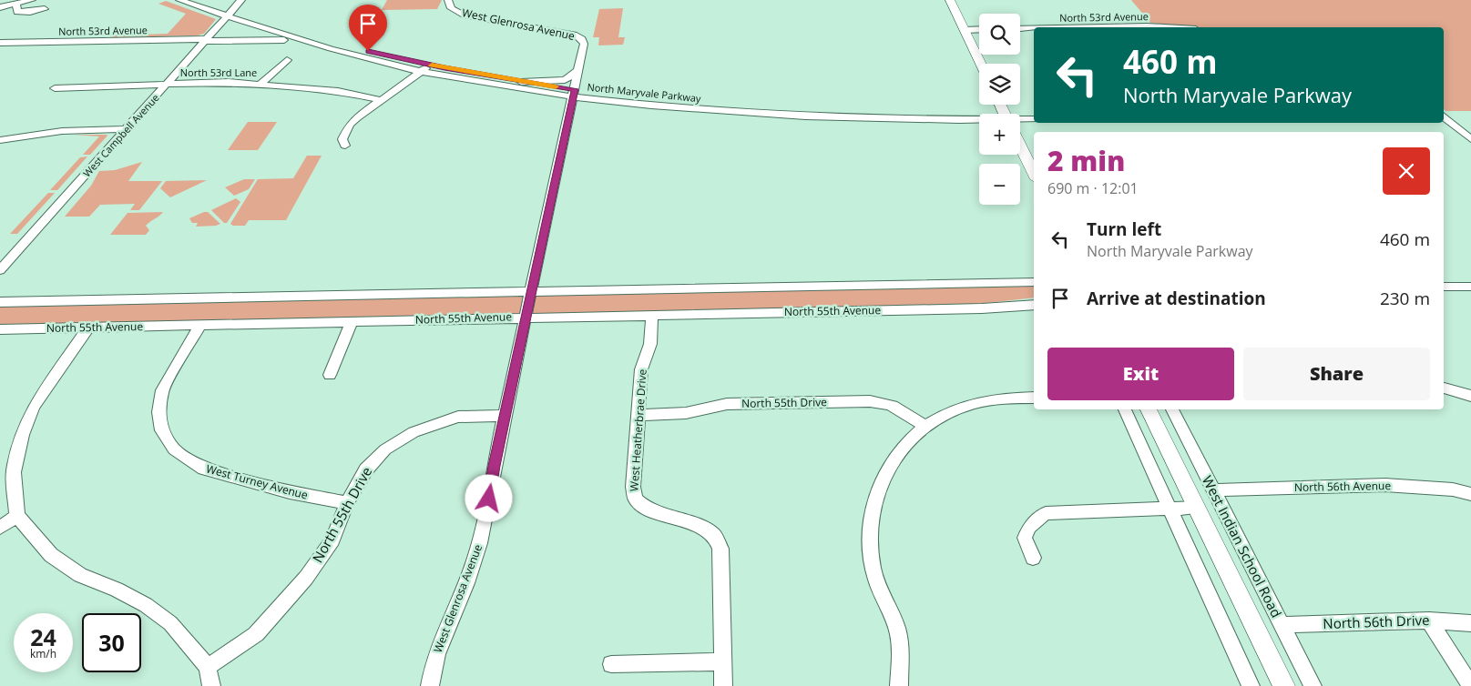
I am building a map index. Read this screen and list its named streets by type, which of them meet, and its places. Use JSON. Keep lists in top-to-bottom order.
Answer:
{
  "streets": {
    "main road": ["West Indian School Road"],
    "street": [
      "North 53rd Avenue",
      "West Glenrosa Avenue",
      "North 53rd Lane",
      "North Maryvale Parkway",
      "West Campbell Avenue",
      "North 55th Avenue",
      "North 55th Drive",
      "West Heatherbrae Drive",
      "West Turney Avenue",
      "North 56th Avenue",
      "North 56th Drive"
    ]
  },
  "crossings": [
    ["North 53rd Avenue", "North Maryvale Parkway"],
    ["North 53rd Avenue", "West Campbell Avenue"],
    ["West Glenrosa Avenue", "North Maryvale Parkway"],
    ["West Glenrosa Avenue", "North 55th Avenue"],
    ["West Glenrosa Avenue", "North 55th Drive"],
    ["North 53rd Lane", "West Campbell Avenue"],
    ["North Maryvale Parkway", "West Campbell Avenue"],
    ["North 55th Avenue", "West Heatherbrae Drive"],
    ["North 55th Avenue", "West Turney Avenue"],
    ["North 55th Drive", "West Heatherbrae Drive"],
    ["North 55th Drive", "West Turney Avenue"],
    ["North 56th Avenue", "West Indian School Road"],
    ["West Indian School Road", "North 56th Drive"]
  ],
  "page": {
    "map_buttons": ["+", "−"],
    "turn": ["460 m", "North Maryvale Parkway"],
    "heading": ["2 min", "690 m · 12:01"],
    "list": [
      {
        "name": "Turn left",
        "note": "North Maryvale Parkway",
        "value": "460 m"
      },
      {
        "name": "Arrive at destination",
        "value": "230 m"
      }
    ],
    "buttons": ["Exit", "Share"],
    "speed": "24 km/h",
    "limit": "30"
  }
}
